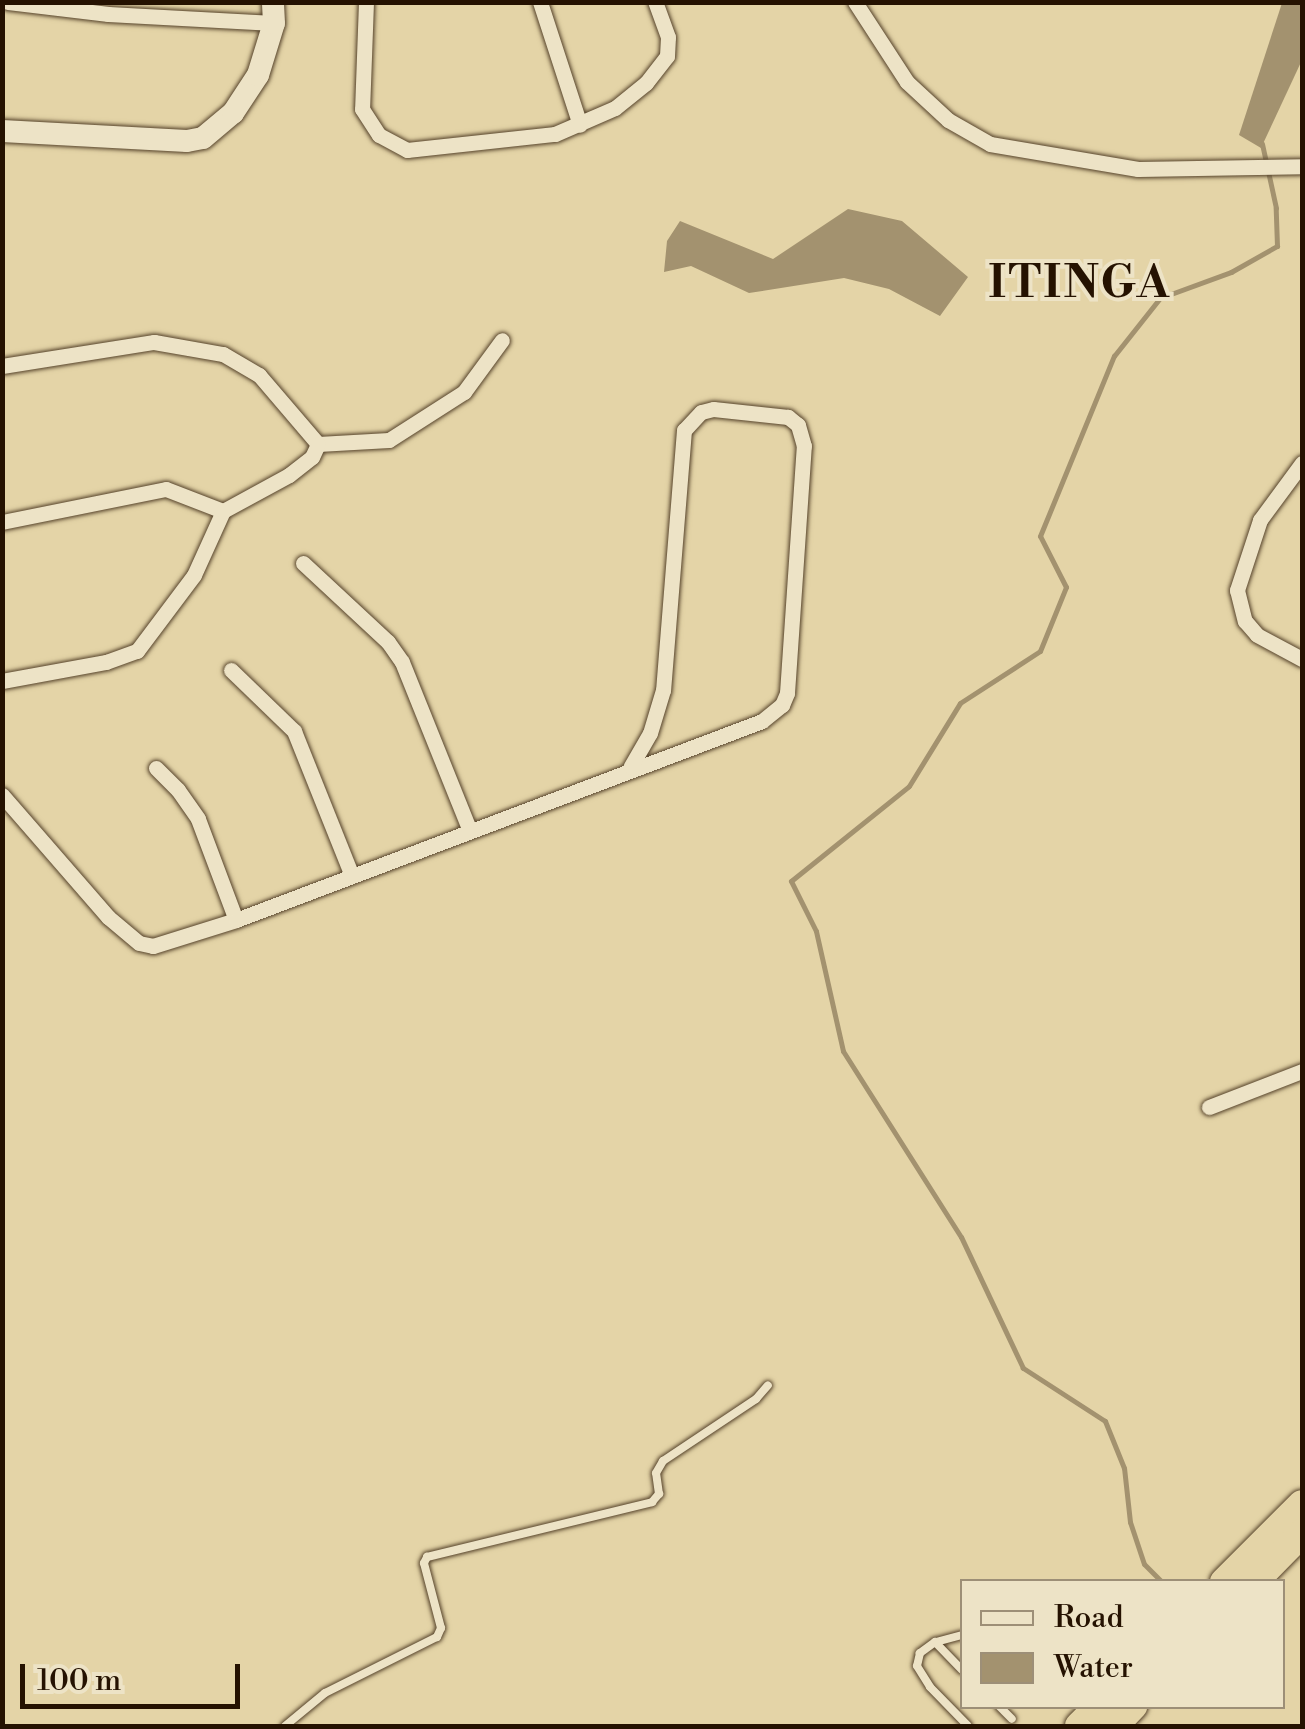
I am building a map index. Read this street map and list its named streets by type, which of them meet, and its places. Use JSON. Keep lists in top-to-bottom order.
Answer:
{
  "districts": ["ITINGA"],
  "legend": ["Road", "Water"],
  "scale_bar": "100 m"
}
